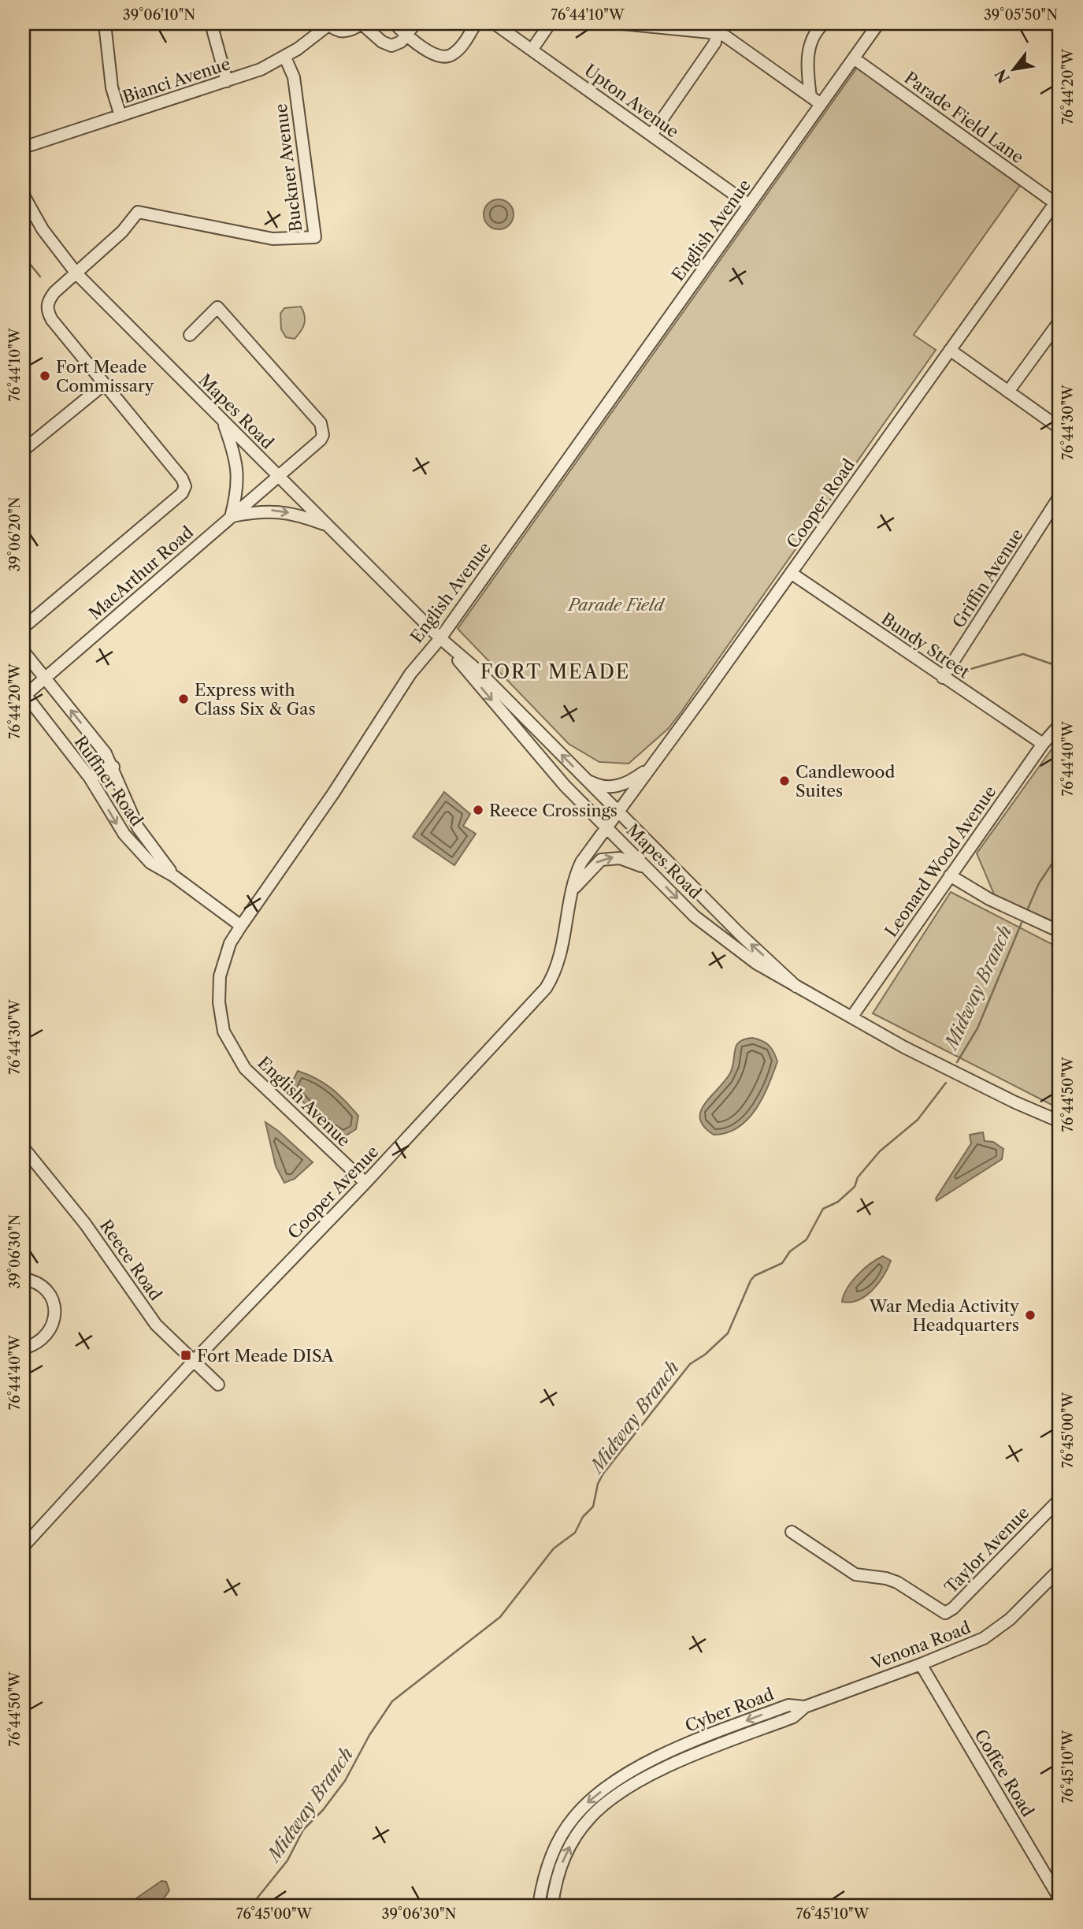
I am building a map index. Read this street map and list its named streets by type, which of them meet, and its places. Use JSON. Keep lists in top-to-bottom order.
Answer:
{
  "streets": {
    "street": [
      "Bianci Avenue",
      "Upton Avenue",
      "Parade Field Lane",
      "Buckner Avenue",
      "English Avenue",
      "Mapes Road",
      "Cooper Road",
      "MacArthur Road",
      "Griffin Avenue",
      "Bundy Street",
      "Ruffner Road",
      "Leonard Wood Avenue",
      "Cooper Avenue",
      "Reece Road",
      "Taylor Avenue",
      "Venona Road",
      "Cyber Road",
      "Coffee Road"
    ]
  },
  "crossings": [
    ["Bianci Avenue", "Buckner Avenue"],
    ["Upton Avenue", "English Avenue"],
    ["Parade Field Lane", "English Avenue"],
    ["Parade Field Lane", "Cooper Road"],
    ["Buckner Avenue", "Mapes Road"],
    ["English Avenue", "Mapes Road"],
    ["English Avenue", "Ruffner Road"],
    ["English Avenue", "Cooper Avenue"],
    ["Mapes Road", "Cooper Road"],
    ["Mapes Road", "MacArthur Road"],
    ["Mapes Road", "Leonard Wood Avenue"],
    ["Mapes Road", "Cooper Avenue"],
    ["Cooper Road", "Bundy Street"],
    ["Cooper Road", "Cooper Avenue"],
    ["MacArthur Road", "Ruffner Road"],
    ["Griffin Avenue", "Bundy Street"],
    ["Bundy Street", "Leonard Wood Avenue"],
    ["Cooper Avenue", "Reece Road"],
    ["Venona Road", "Cyber Road"],
    ["Venona Road", "Coffee Road"]
  ],
  "districts": ["FORT MEADE"],
  "water": ["Midway Branch"],
  "parks": ["Parade Field"],
  "places": {
    "other": [
      "Fort Meade Commissary",
      "Express with Class Six & Gas",
      "Candlewood Suites",
      "Reece Crossings",
      "War Media Activity Headquarters"
    ],
    "transit": ["Fort Meade DISA"]
  },
  "north": "bottom left",
  "coordinates": [
    "39°06'10\"N",
    "76°44'10\"W",
    "39°05'50\"N",
    "76°44'20\"W",
    "76°44'30\"W",
    "39°06'20\"N",
    "76°44'40\"W",
    "76°44'50\"W",
    "39°06'30\"N",
    "76°45'00\"W",
    "76°45'10\"W"
  ]
}
